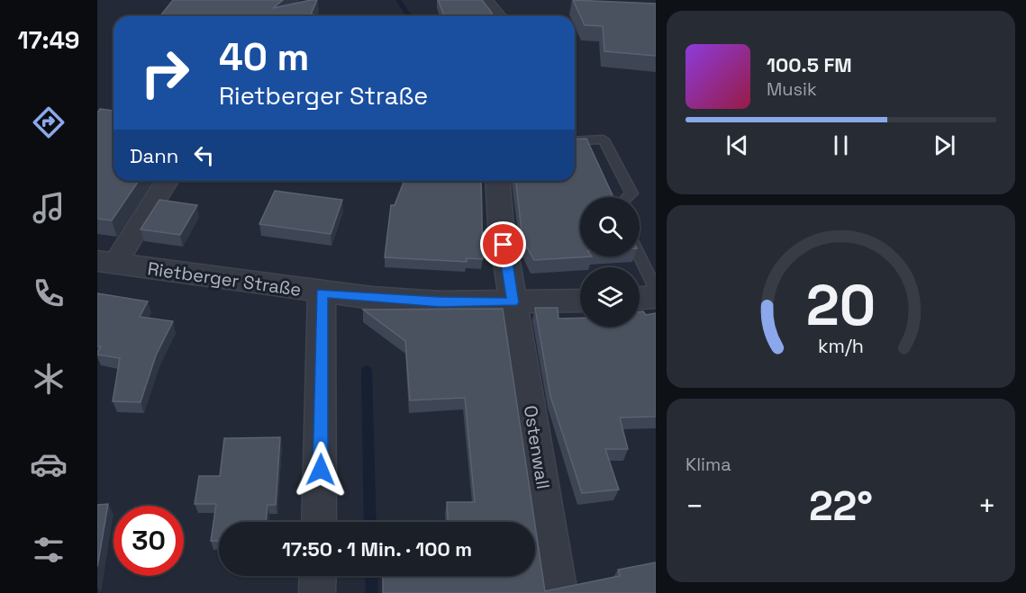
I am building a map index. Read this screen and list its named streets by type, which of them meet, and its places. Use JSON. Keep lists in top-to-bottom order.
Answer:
{
  "streets": {
    "street": ["Rietberger Straße", "Ostenwall"]
  },
  "crossings": [
    ["Rietberger Straße", "Ostenwall"]
  ],
  "page": {
    "tabs": "17:49",
    "turn": ["40 m", "Rietberger Straße"],
    "song": ["100.5 FM", "Musik"],
    "then": "Dann",
    "tile": "Klima",
    "heat": ["−", "22°", "+"],
    "limit": "30",
    "trip": "17:50 · 1 Min. · 100 m",
    "gauge": ["20", "km/h"]
  }
}
